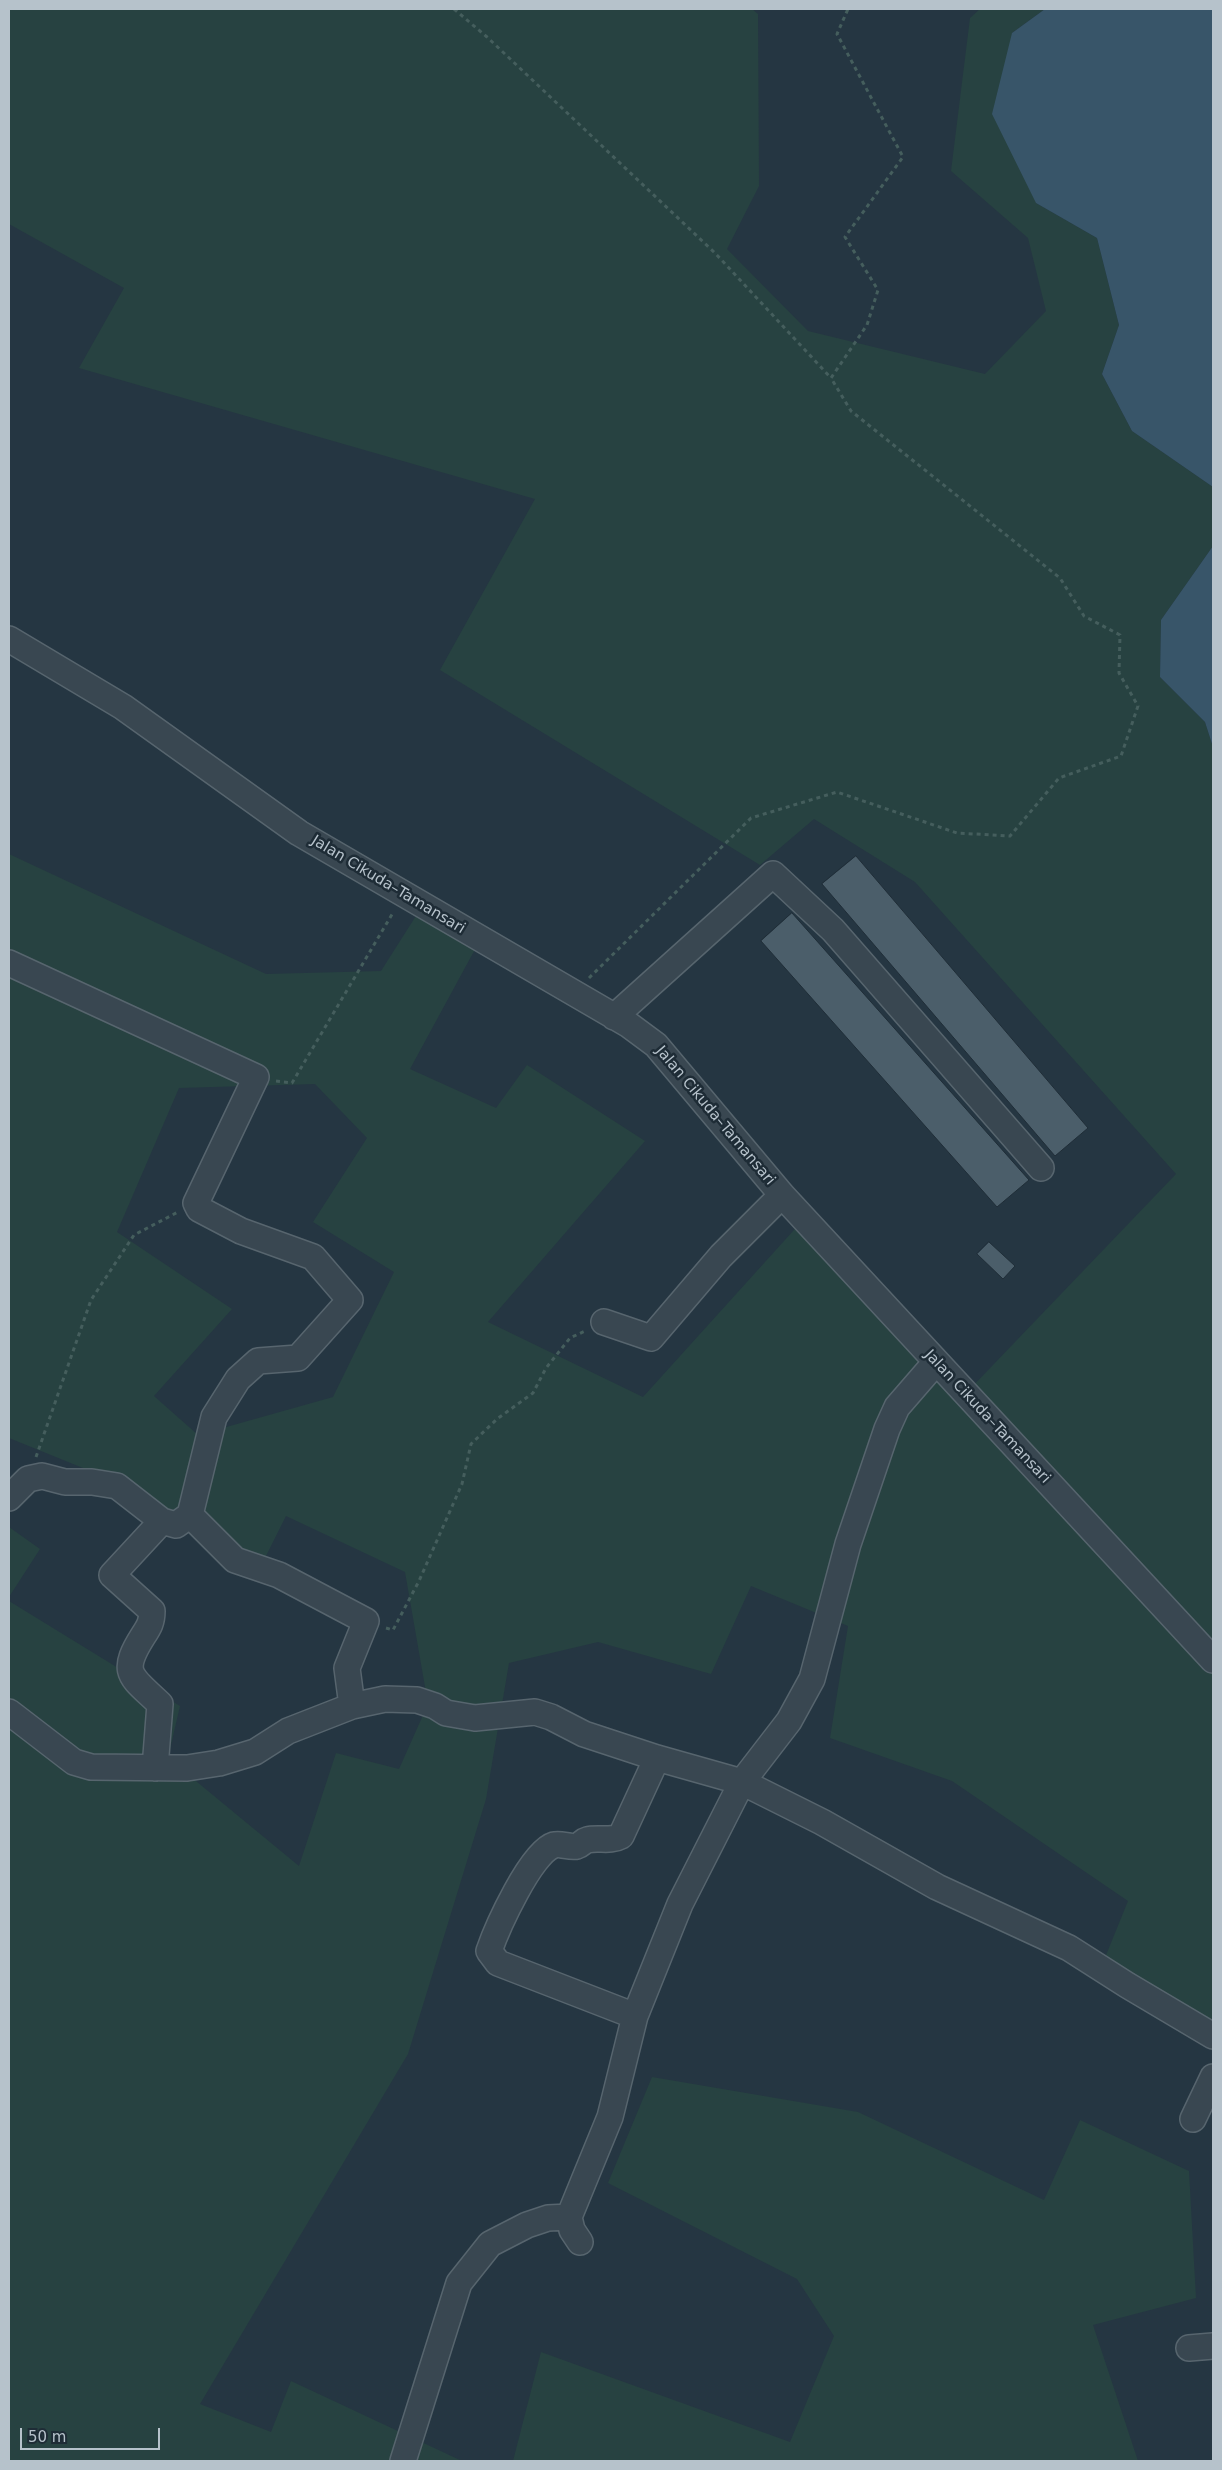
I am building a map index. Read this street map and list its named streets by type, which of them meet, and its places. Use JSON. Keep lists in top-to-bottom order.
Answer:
{
  "streets": {
    "street": ["Jalan Cikuda–Tamansari"]
  },
  "scale_bar": "50 m"
}
